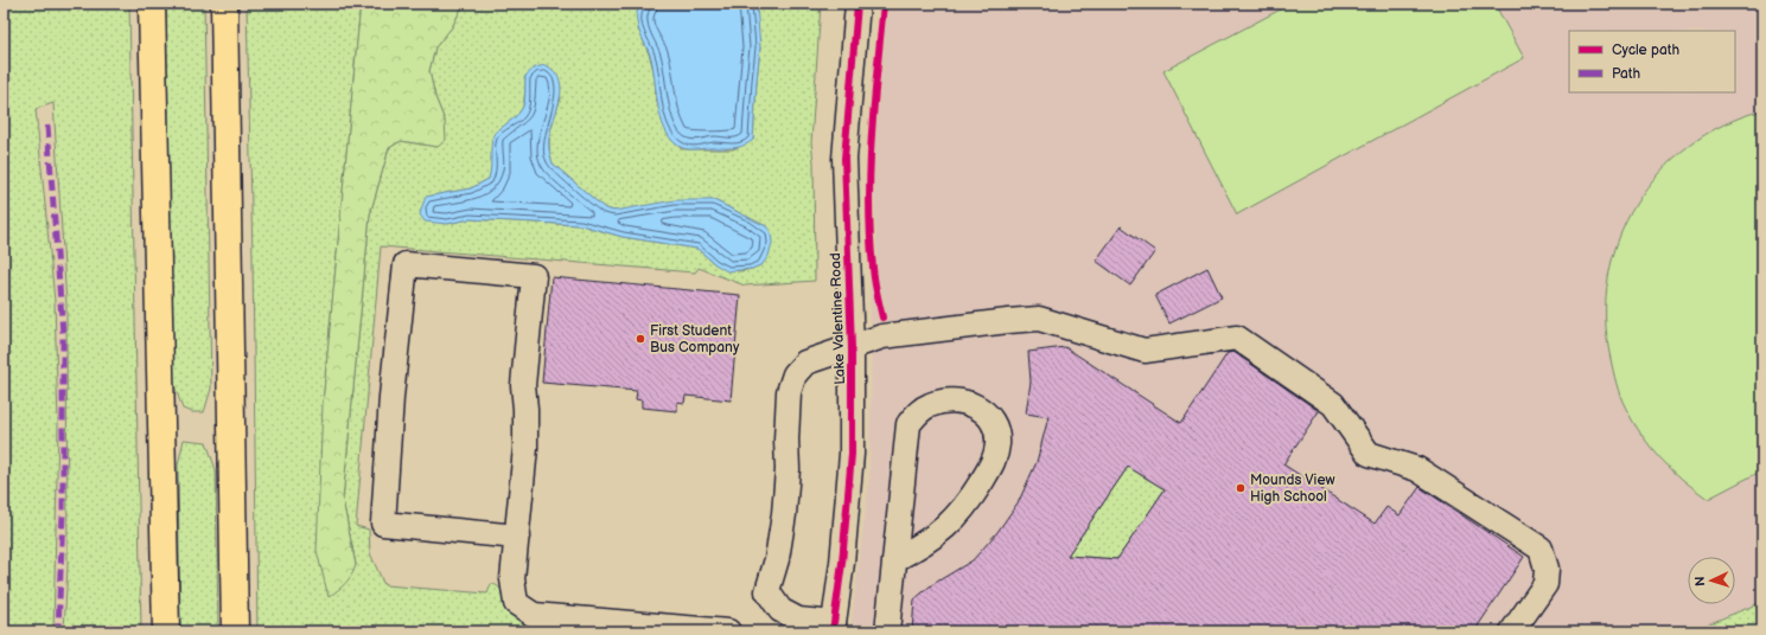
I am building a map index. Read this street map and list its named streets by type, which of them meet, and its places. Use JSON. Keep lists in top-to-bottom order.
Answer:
{
  "streets": {
    "street": ["Lake Valentine Road"]
  },
  "places": ["First Student Bus Company", "Mounds View High School"],
  "legend": ["Cycle path", "Path"],
  "north": "left"
}
